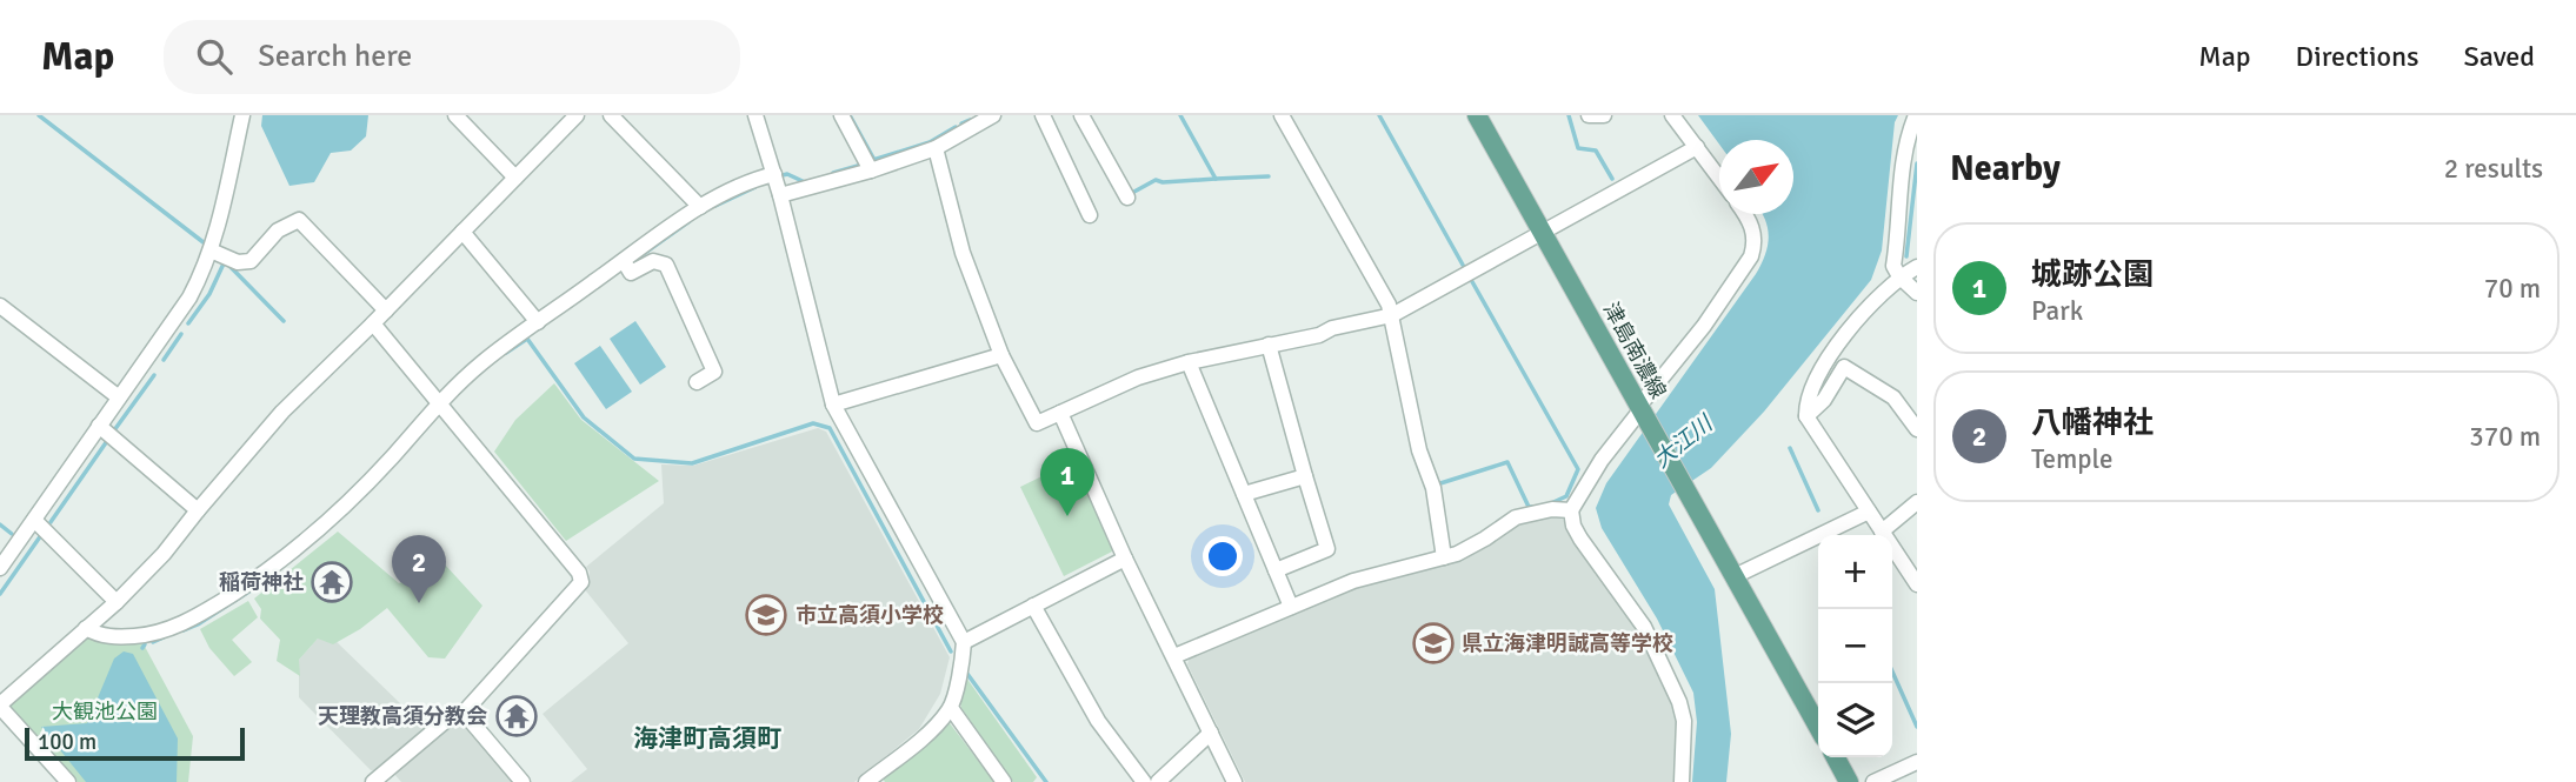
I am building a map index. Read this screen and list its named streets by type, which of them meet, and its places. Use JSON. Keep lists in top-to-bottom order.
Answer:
{
  "streets": {
    "main road": ["津島南濃線"]
  },
  "districts": ["海津町高須町"],
  "water": ["大江川"],
  "parks": ["大観池公園"],
  "places": {
    "temple": ["稲荷神社", "天理教高須分教会"],
    "school or university": ["市立高須小学校", "県立海津明誠高等学校"]
  },
  "scale_bar": "100 m",
  "north": "top right",
  "page": {
    "header": "Map",
    "search": "Search here",
    "nav": ["Map", "Directions", "Saved"],
    "heading": ["Nearby", "2 results"],
    "list": [
      {
        "mark": "1",
        "name": "城跡公園",
        "note": "Park",
        "value": "70 m"
      },
      {
        "mark": "2",
        "name": "八幡神社",
        "note": "Temple",
        "value": "370 m"
      }
    ],
    "pins": ["1", "2"],
    "map_buttons": ["+", "−"],
    "scale": "100 m"
  }
}
